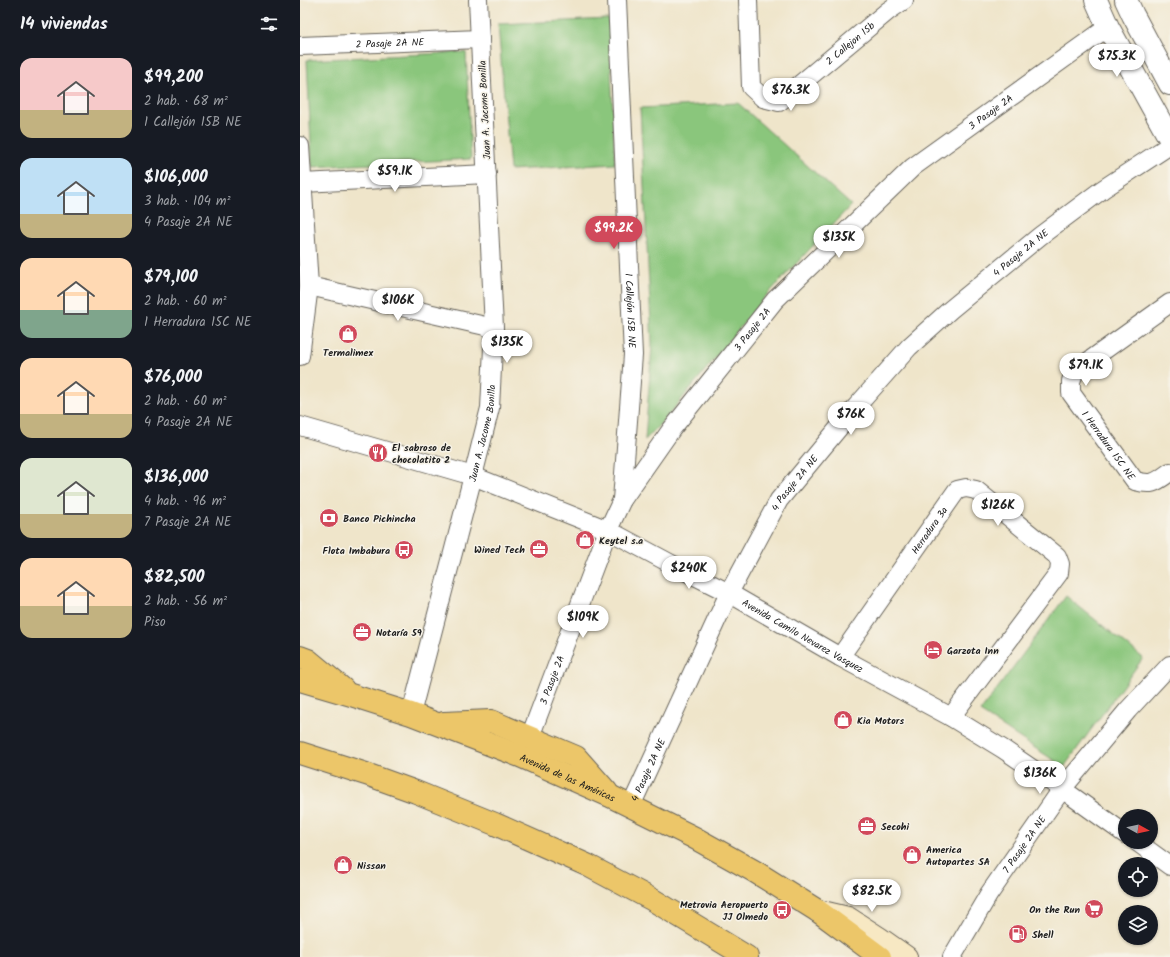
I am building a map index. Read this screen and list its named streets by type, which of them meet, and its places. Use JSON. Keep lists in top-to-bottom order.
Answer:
{
  "streets": {
    "main road": ["Avenida de las Américas"],
    "street": [
      "2 Pasaje 2A NE",
      "2 Callejon 15b",
      "Juan A. Jacome Bonilla",
      "3 Pasaje 2A",
      "4 Pasaje 2A NE",
      "1 Callejón 15B NE",
      "1 Herradura 15C NE",
      "Herradura 3a",
      "Avenida Camilo Nevarez Vasquez",
      "7 Pasaje 2A NE"
    ]
  },
  "crossings": [
    ["2 Pasaje 2A NE", "Juan A. Jacome Bonilla"],
    ["Juan A. Jacome Bonilla", "Avenida Camilo Nevarez Vasquez"],
    ["Juan A. Jacome Bonilla", "Avenida de las Américas"],
    ["3 Pasaje 2A", "1 Callejón 15B NE"],
    ["3 Pasaje 2A", "Avenida Camilo Nevarez Vasquez"],
    ["4 Pasaje 2A NE", "Avenida Camilo Nevarez Vasquez"],
    ["4 Pasaje 2A NE", "Avenida de las Américas"],
    ["Herradura 3a", "Avenida Camilo Nevarez Vasquez"],
    ["Avenida Camilo Nevarez Vasquez", "7 Pasaje 2A NE"]
  ],
  "places": {
    "shop": [
      "Termalimex",
      "Keytel s.a",
      "Kia Motors",
      "America Autopartes SA",
      "Nissan"
    ],
    "restaurant": ["El sabroso de chocolatito 2"],
    "bank": ["Banco Pichincha"],
    "office": ["Wined Tech", "Notaría 59", "Secohi"],
    "bus stop": ["Flota Imbabura", "Metrovia Aeropuerto JJ Olmedo"],
    "hotel": ["Garzota Inn"],
    "supermarket": ["On the Run"],
    "fuel station": ["Shell"]
  },
  "north": "right",
  "page": {
    "heading": "14 viviendas",
    "price": [
      "$75.3K",
      "$76.3K",
      "$59.1K",
      "$99.2K",
      "$135K",
      "$106K",
      "$135K",
      "$79.1K",
      "$76K",
      "$126K",
      "$240K",
      "$109K",
      "$136K",
      "$82.5K"
    ],
    "list": [
      {
        "name": "$99,200",
        "note": "2 hab. · 68 m² · 1 Callejón 15B NE"
      },
      {
        "name": "$106,000",
        "note": "3 hab. · 104 m² · 4 Pasaje 2A NE"
      },
      {
        "name": "$79,100",
        "note": "2 hab. · 60 m² · 1 Herradura 15C NE"
      },
      {
        "name": "$76,000",
        "note": "2 hab. · 60 m² · 4 Pasaje 2A NE"
      },
      {
        "name": "$136,000",
        "note": "4 hab. · 96 m² · 7 Pasaje 2A NE"
      },
      {
        "name": "$82,500",
        "note": "2 hab. · 56 m² · Piso"
      }
    ]
  }
}
